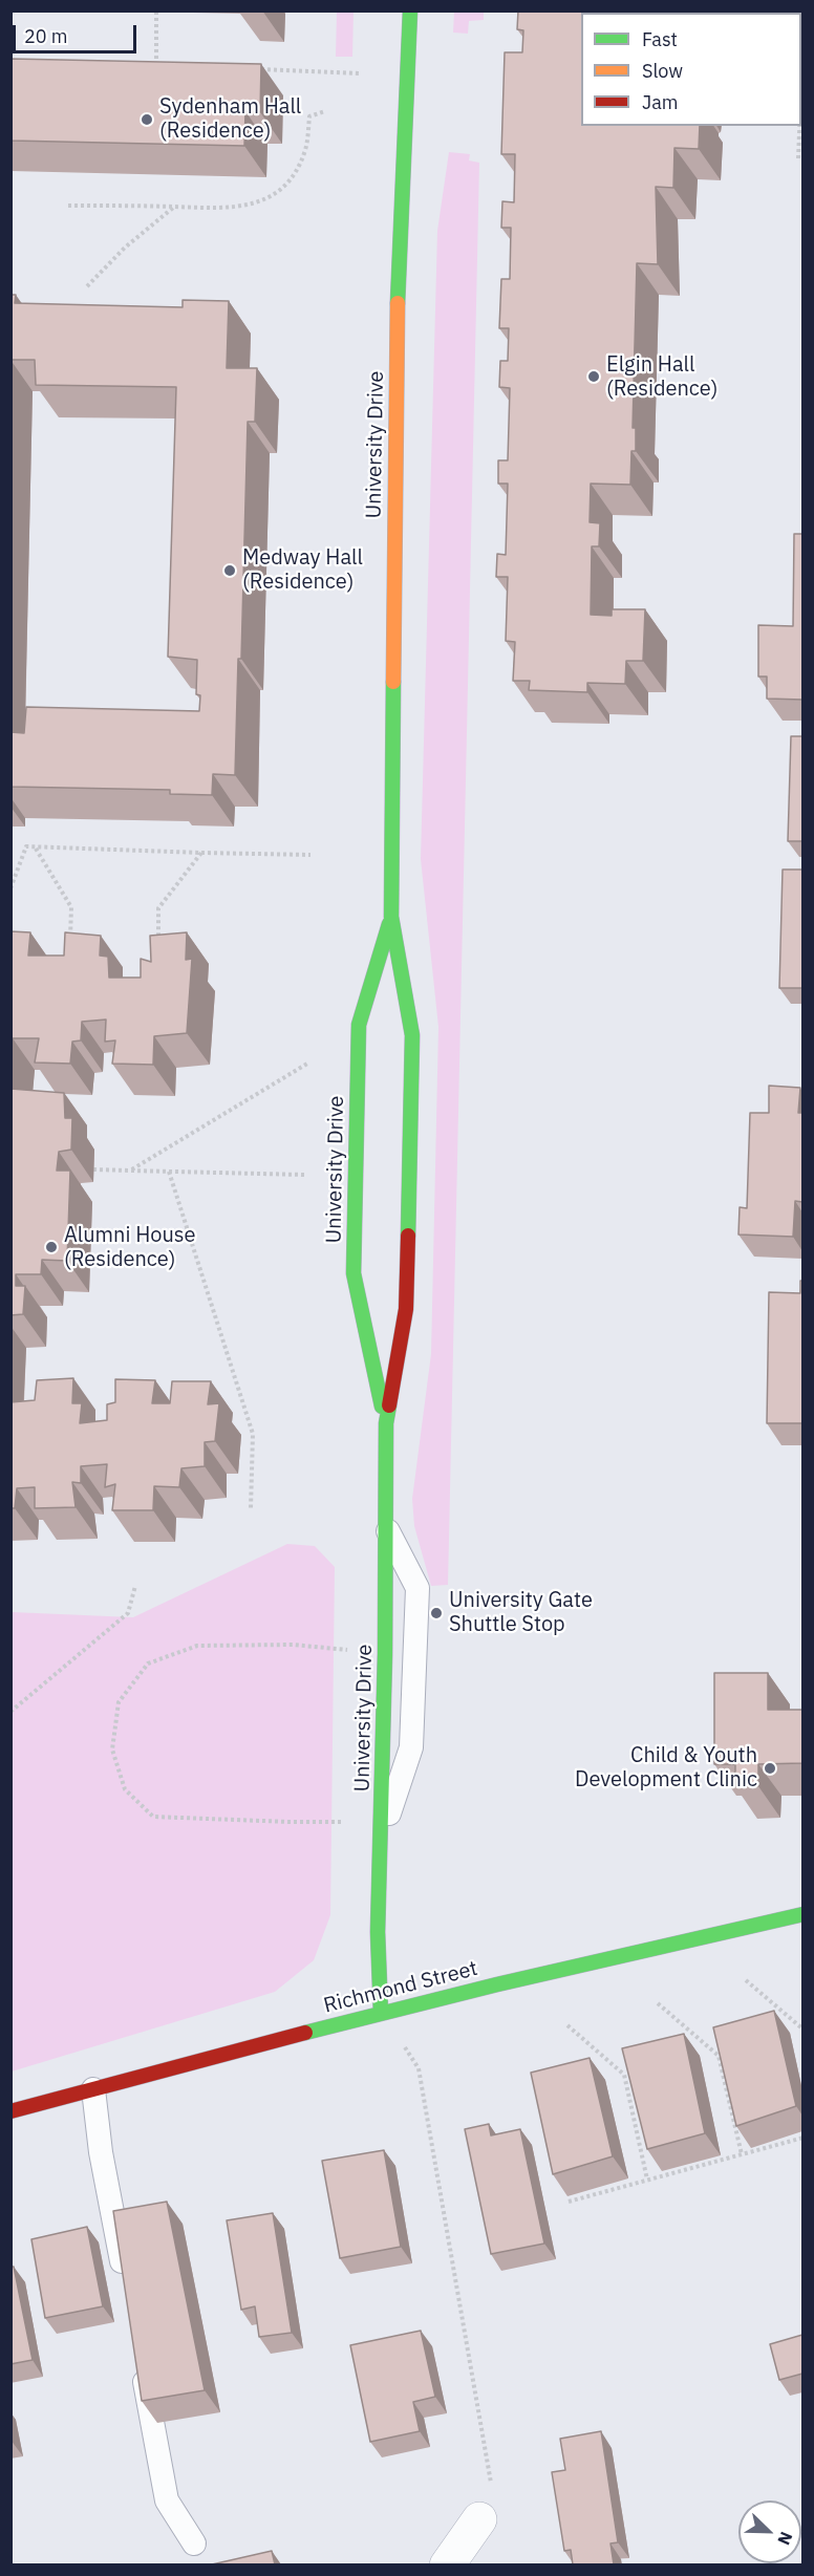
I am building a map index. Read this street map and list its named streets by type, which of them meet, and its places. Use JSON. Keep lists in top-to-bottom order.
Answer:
{
  "streets": {
    "street": ["University Drive", "Richmond Street"]
  },
  "crossings": [
    ["University Drive", "Richmond Street"]
  ],
  "places": [
    "Sydenham Hall (Residence)",
    "Elgin Hall (Residence)",
    "Medway Hall (Residence)",
    "Alumni House (Residence)",
    "University Gate Shuttle Stop",
    "Child & Youth Development Clinic"
  ],
  "legend": ["Fast", "Slow", "Jam"],
  "scale_bar": "20 m",
  "north": "bottom right"
}
